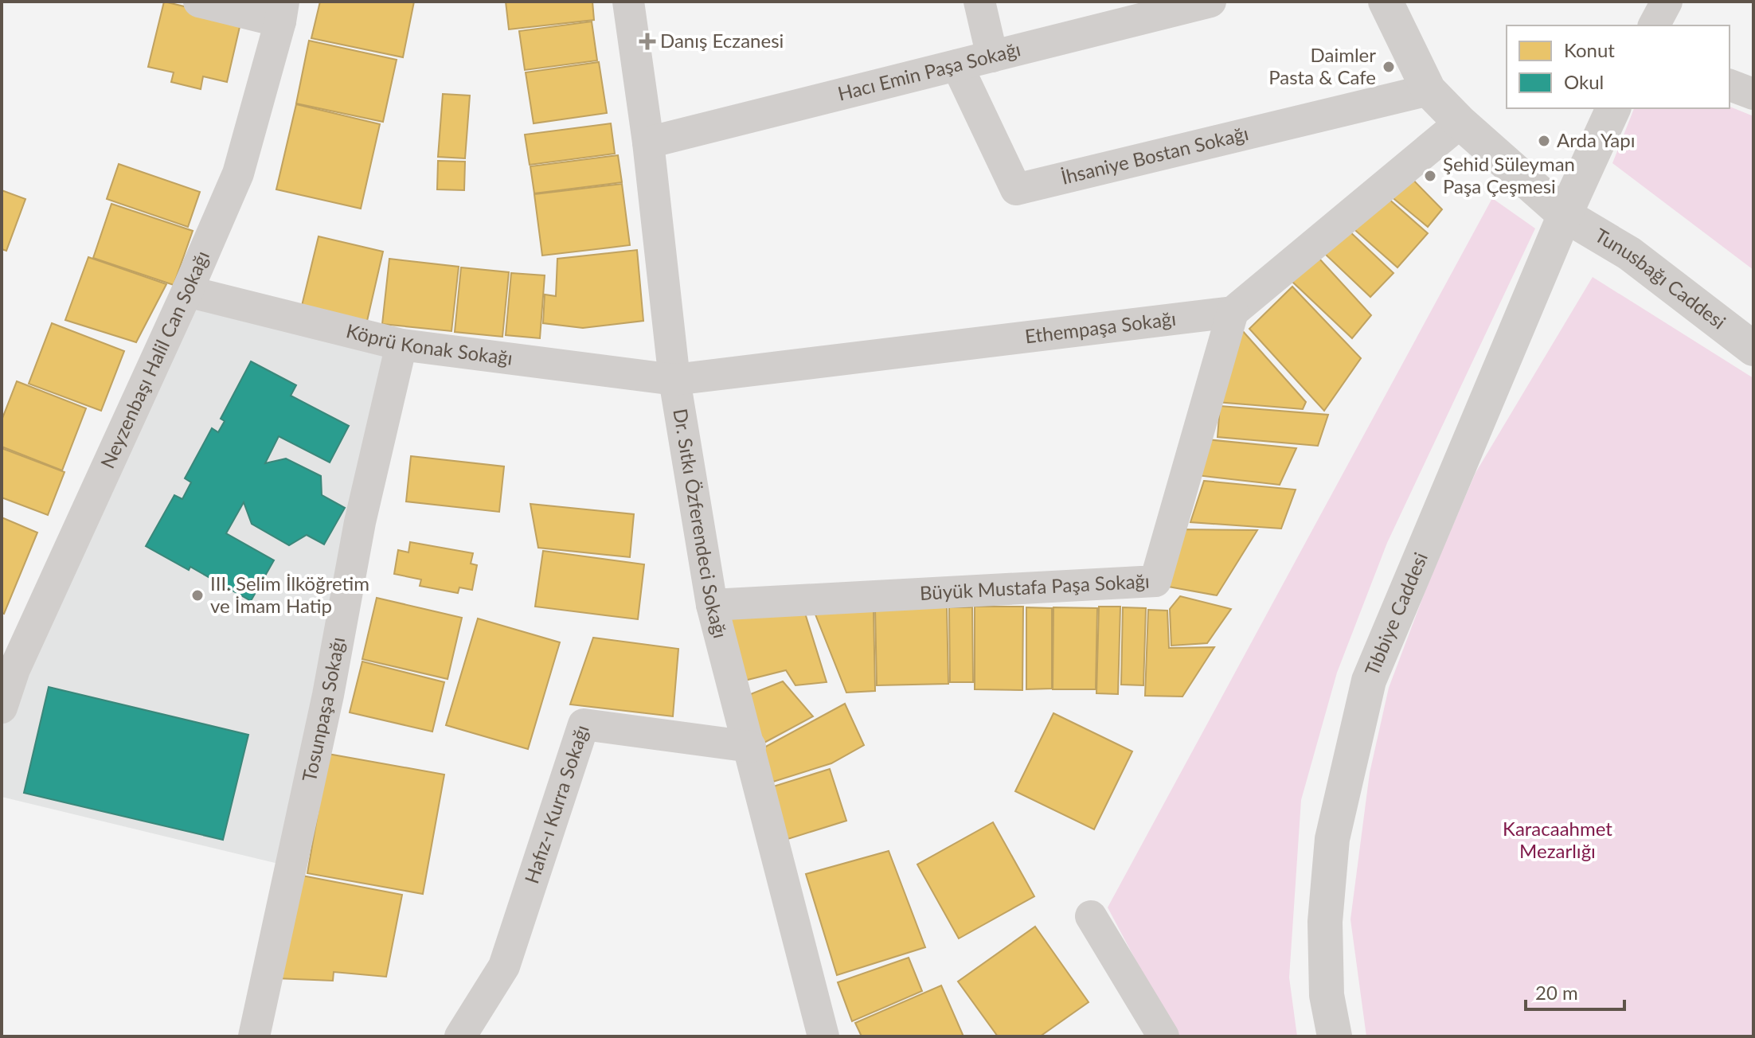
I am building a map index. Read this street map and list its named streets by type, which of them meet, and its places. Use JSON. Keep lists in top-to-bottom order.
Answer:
{
  "streets": {
    "main road": ["Tunusbağı Caddesi", "Tıbbiye Caddesi"],
    "street": [
      "Hacı Emin Paşa Sokağı",
      "İhsaniye Bostan Sokağı",
      "Ethempaşa Sokağı",
      "Köprü Konak Sokağı",
      "Neyzenbaşı Halil Can Sokağı",
      "Dr. Sıtkı Özferendeci Sokağı",
      "Büyük Mustafa Paşa Sokağı",
      "Tosunpaşa Sokağı",
      "Hafız-ı Kurra Sokağı"
    ]
  },
  "crossings": [
    ["Hacı Emin Paşa Sokağı", "İhsaniye Bostan Sokağı"],
    ["Hacı Emin Paşa Sokağı", "Dr. Sıtkı Özferendeci Sokağı"],
    ["İhsaniye Bostan Sokağı", "Tunusbağı Caddesi"],
    ["Tunusbağı Caddesi", "Tıbbiye Caddesi"],
    ["Ethempaşa Sokağı", "Köprü Konak Sokağı"],
    ["Ethempaşa Sokağı", "Dr. Sıtkı Özferendeci Sokağı"],
    ["Ethempaşa Sokağı", "Büyük Mustafa Paşa Sokağı"],
    ["Köprü Konak Sokağı", "Neyzenbaşı Halil Can Sokağı"],
    ["Köprü Konak Sokağı", "Dr. Sıtkı Özferendeci Sokağı"],
    ["Köprü Konak Sokağı", "Tosunpaşa Sokağı"],
    ["Dr. Sıtkı Özferendeci Sokağı", "Büyük Mustafa Paşa Sokağı"],
    ["Dr. Sıtkı Özferendeci Sokağı", "Hafız-ı Kurra Sokağı"]
  ],
  "parks": ["Karacaahmet Mezarlığı"],
  "places": {
    "health": ["Danış Eczanesi"],
    "other": [
      "Daimler Pasta & Cafe",
      "Arda Yapı",
      "Şehid Süleyman Paşa Çeşmesi",
      "III. Selim İlköğretim ve İmam Hatip"
    ]
  },
  "legend": ["Konut", "Okul"],
  "scale_bar": "20 m"
}
